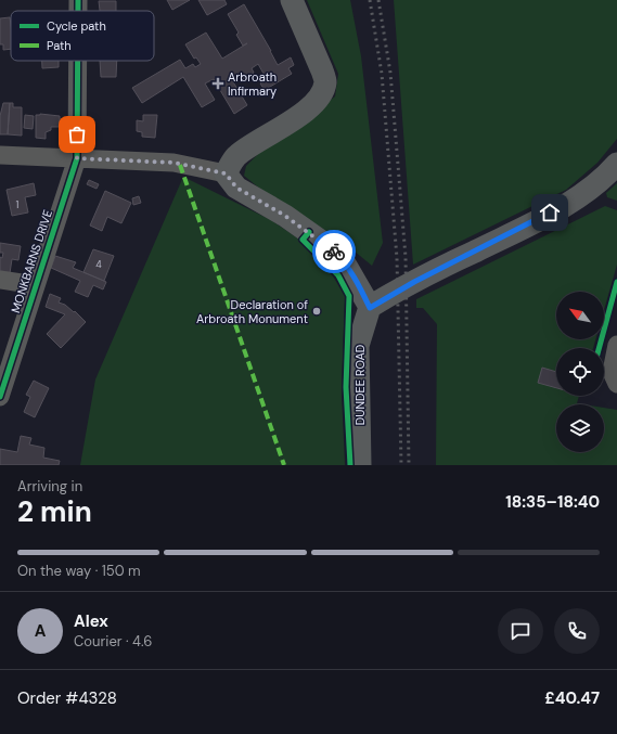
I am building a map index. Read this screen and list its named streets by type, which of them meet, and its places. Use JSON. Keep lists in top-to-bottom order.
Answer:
{
  "streets": {
    "main road": ["DUNDEE ROAD"],
    "street": ["MONKBARNS DRIVE"]
  },
  "places": {
    "health": ["Arbroath Infirmary"],
    "other": ["Declaration of Arbroath Monument"]
  },
  "house_numbers": ["1", "4"],
  "legend": ["Cycle path", "Path"],
  "north": "top left",
  "page": {
    "heading": ["2 min", "Arriving in", "18:35–18:40"],
    "panel": [
      "Alex",
      "Courier · 4.6",
      "Order #4328",
      "£40.47"
    ],
    "bar": "On the way · 150 m",
    "round": "A"
  }
}
